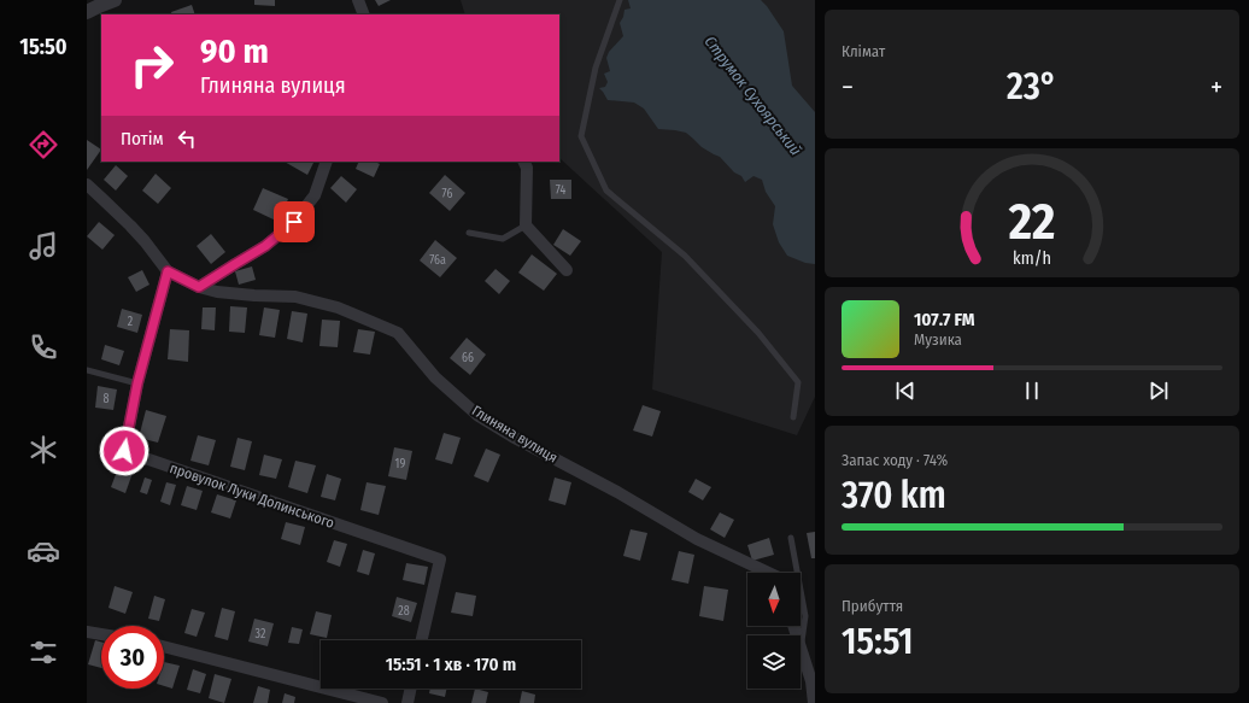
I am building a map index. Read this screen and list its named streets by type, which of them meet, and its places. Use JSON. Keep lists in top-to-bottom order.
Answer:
{
  "streets": {
    "street": ["Глиняна вулиця", "провулок Луки Долинського"]
  },
  "crossings": [
    ["Глиняна вулиця", "провулок Луки Долинського"]
  ],
  "water": ["Струмок Сухоярський"],
  "house_numbers": [
    "74",
    "76",
    "76а",
    "2",
    "66",
    "8",
    "19",
    "28",
    "32"
  ],
  "north": "bottom",
  "page": {
    "tabs": "15:50",
    "tile": [
      "Клімат",
      ["Запас ходу · 74%", "370 km"],
      ["Прибуття", "15:51"]
    ],
    "turn": ["90 m", "Глиняна вулиця"],
    "heat": ["−", "23°", "+"],
    "then": "Потім",
    "song": ["107.7 FM", "Музика"],
    "limit": "30",
    "trip": "15:51 · 1 хв · 170 m",
    "gauge": ["22", "km/h"]
  }
}
